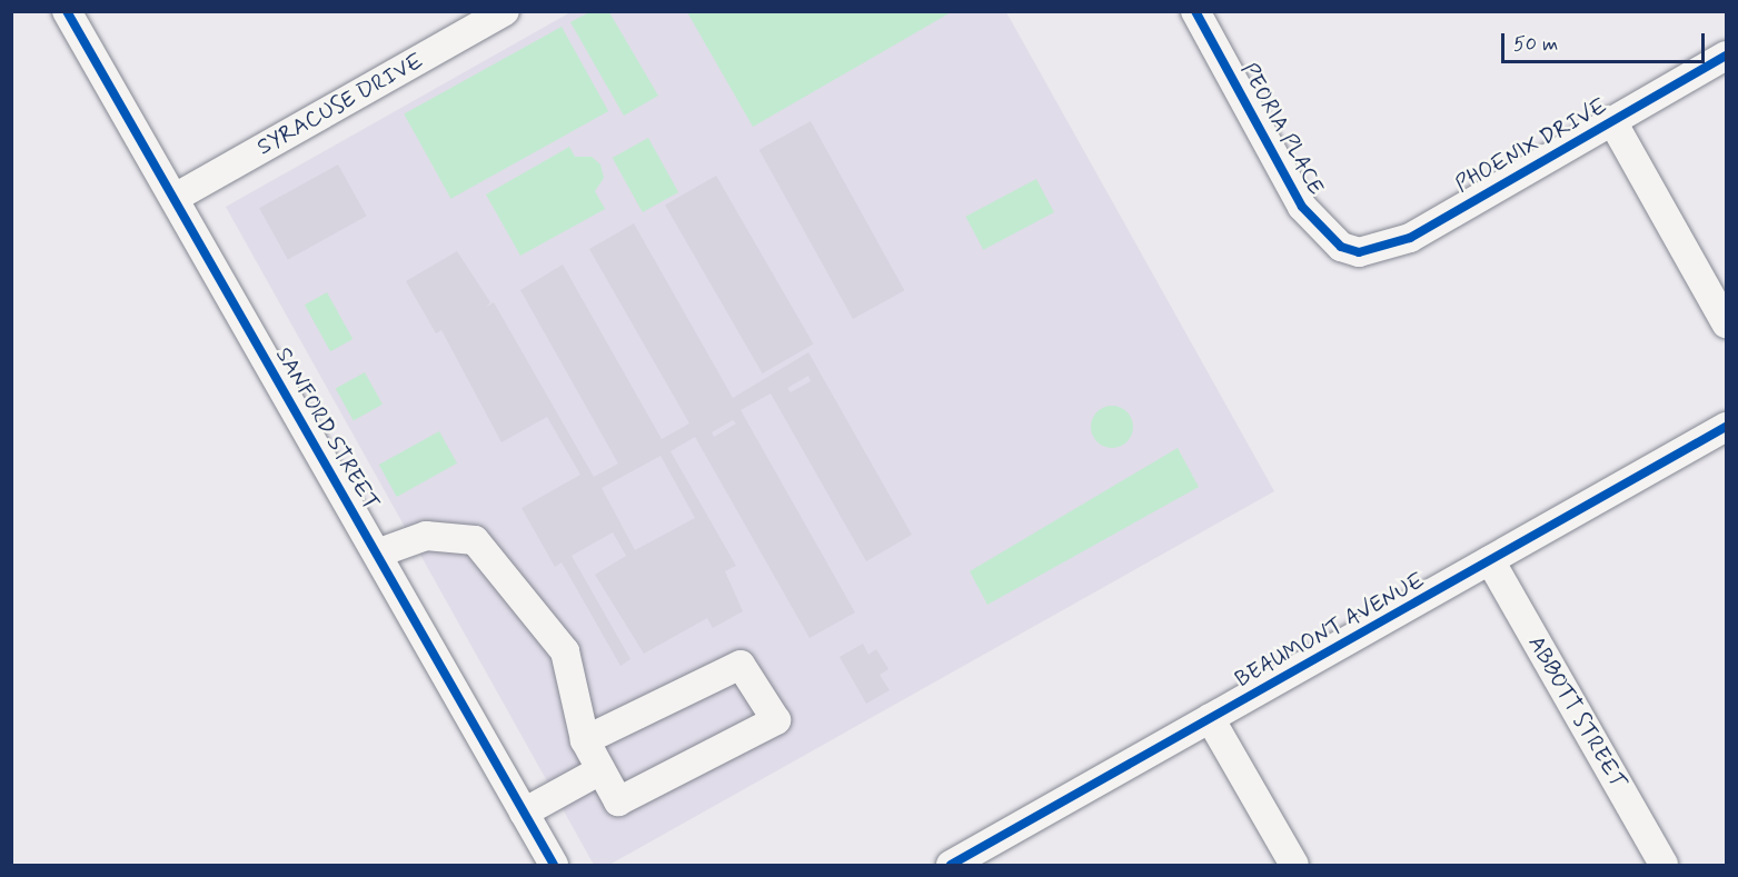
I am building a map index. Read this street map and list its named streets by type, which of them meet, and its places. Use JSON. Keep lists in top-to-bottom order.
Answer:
{
  "streets": {
    "street": [
      "SYRACUSE DRIVE",
      "PEORIA PLACE",
      "PHOENIX DRIVE",
      "SANFORD STREET",
      "BEAUMONT AVENUE",
      "ABBOTT STREET"
    ]
  },
  "crossings": [
    ["SYRACUSE DRIVE", "SANFORD STREET"],
    ["PEORIA PLACE", "PHOENIX DRIVE"],
    ["BEAUMONT AVENUE", "ABBOTT STREET"]
  ],
  "scale_bar": "50 m"
}
